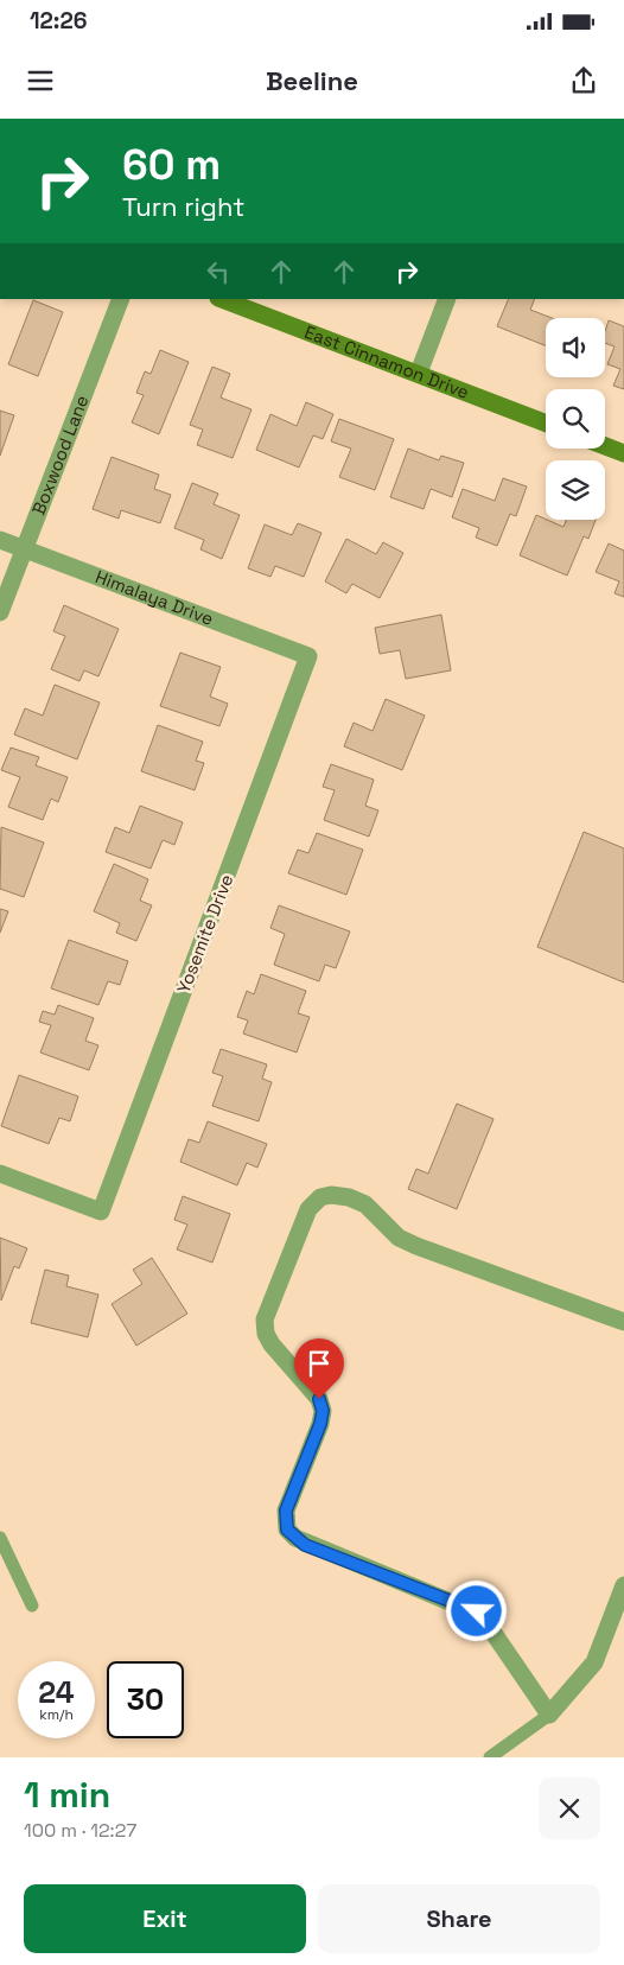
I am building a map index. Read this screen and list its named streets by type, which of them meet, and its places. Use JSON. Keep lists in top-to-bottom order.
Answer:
{
  "streets": {
    "street": [
      "East Cinnamon Drive",
      "Boxwood Lane",
      "Himalaya Drive",
      "Yosemite Drive"
    ]
  },
  "crossings": [
    ["Boxwood Lane", "Himalaya Drive"],
    ["Himalaya Drive", "Yosemite Drive"]
  ],
  "page": {
    "status": "12:26",
    "header": "Beeline",
    "turn": ["60 m", "Turn right"],
    "speed": "24 km/h",
    "limit": "30",
    "heading": ["1 min", "100 m · 12:27"],
    "buttons": ["Exit", "Share"]
  }
}
